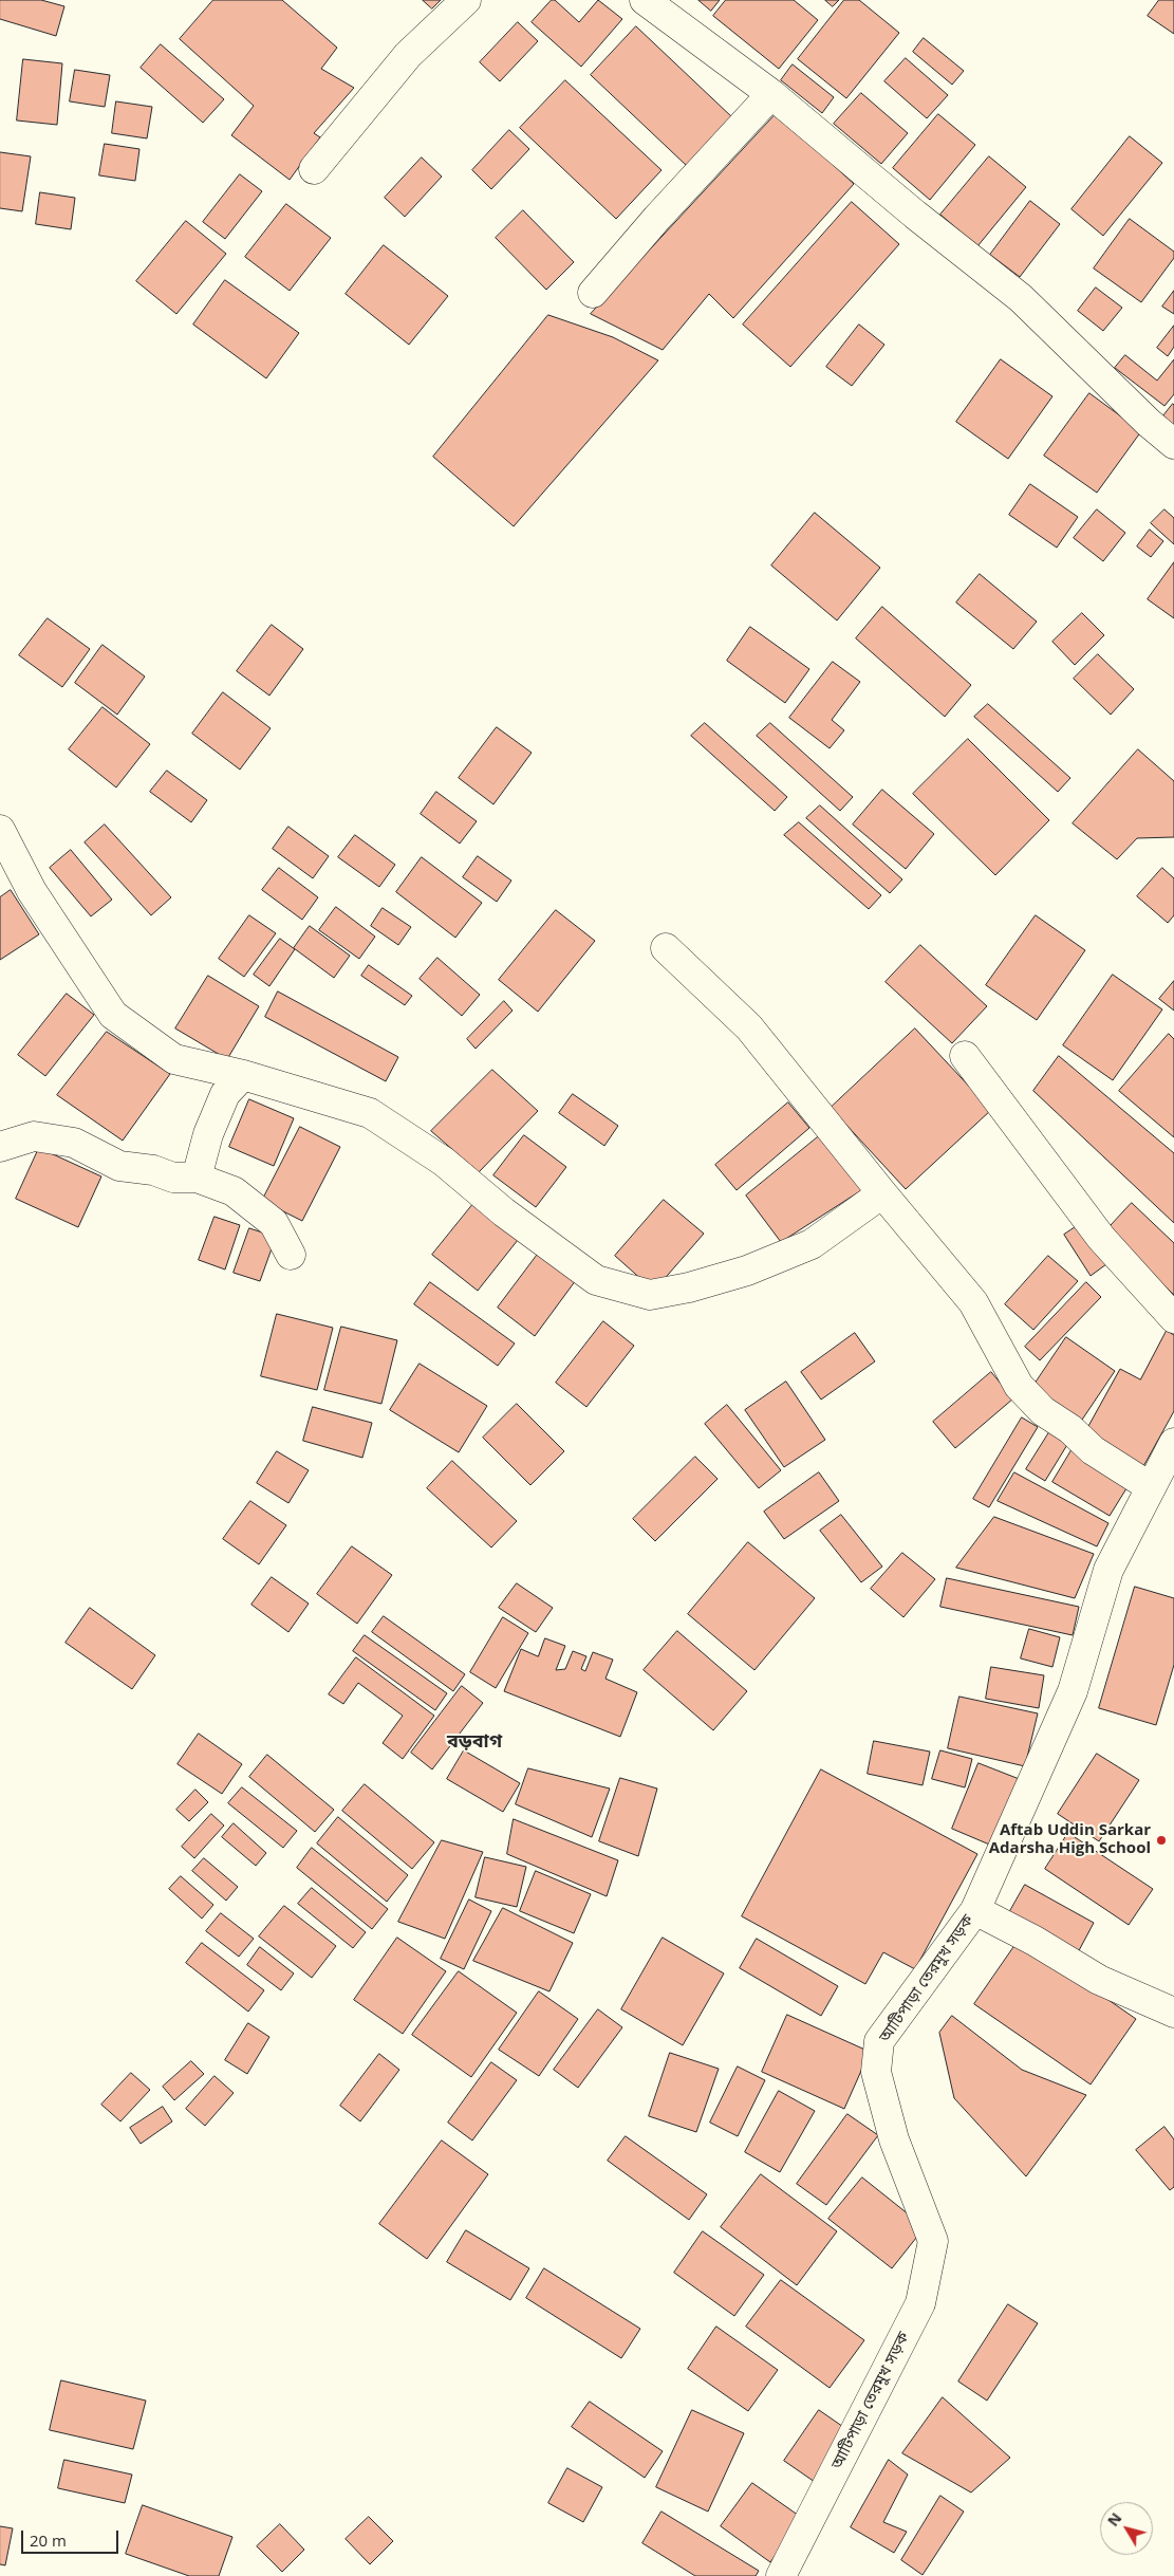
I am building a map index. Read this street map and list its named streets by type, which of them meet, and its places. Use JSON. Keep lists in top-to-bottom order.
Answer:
{
  "streets": {
    "street": ["আটিপাড়া তেরমুখ সড়ক"]
  },
  "districts": ["বড়বাগ"],
  "places": ["Aftab Uddin Sarkar Adarsha High School"],
  "scale_bar": "20 m",
  "north": "top left"
}
